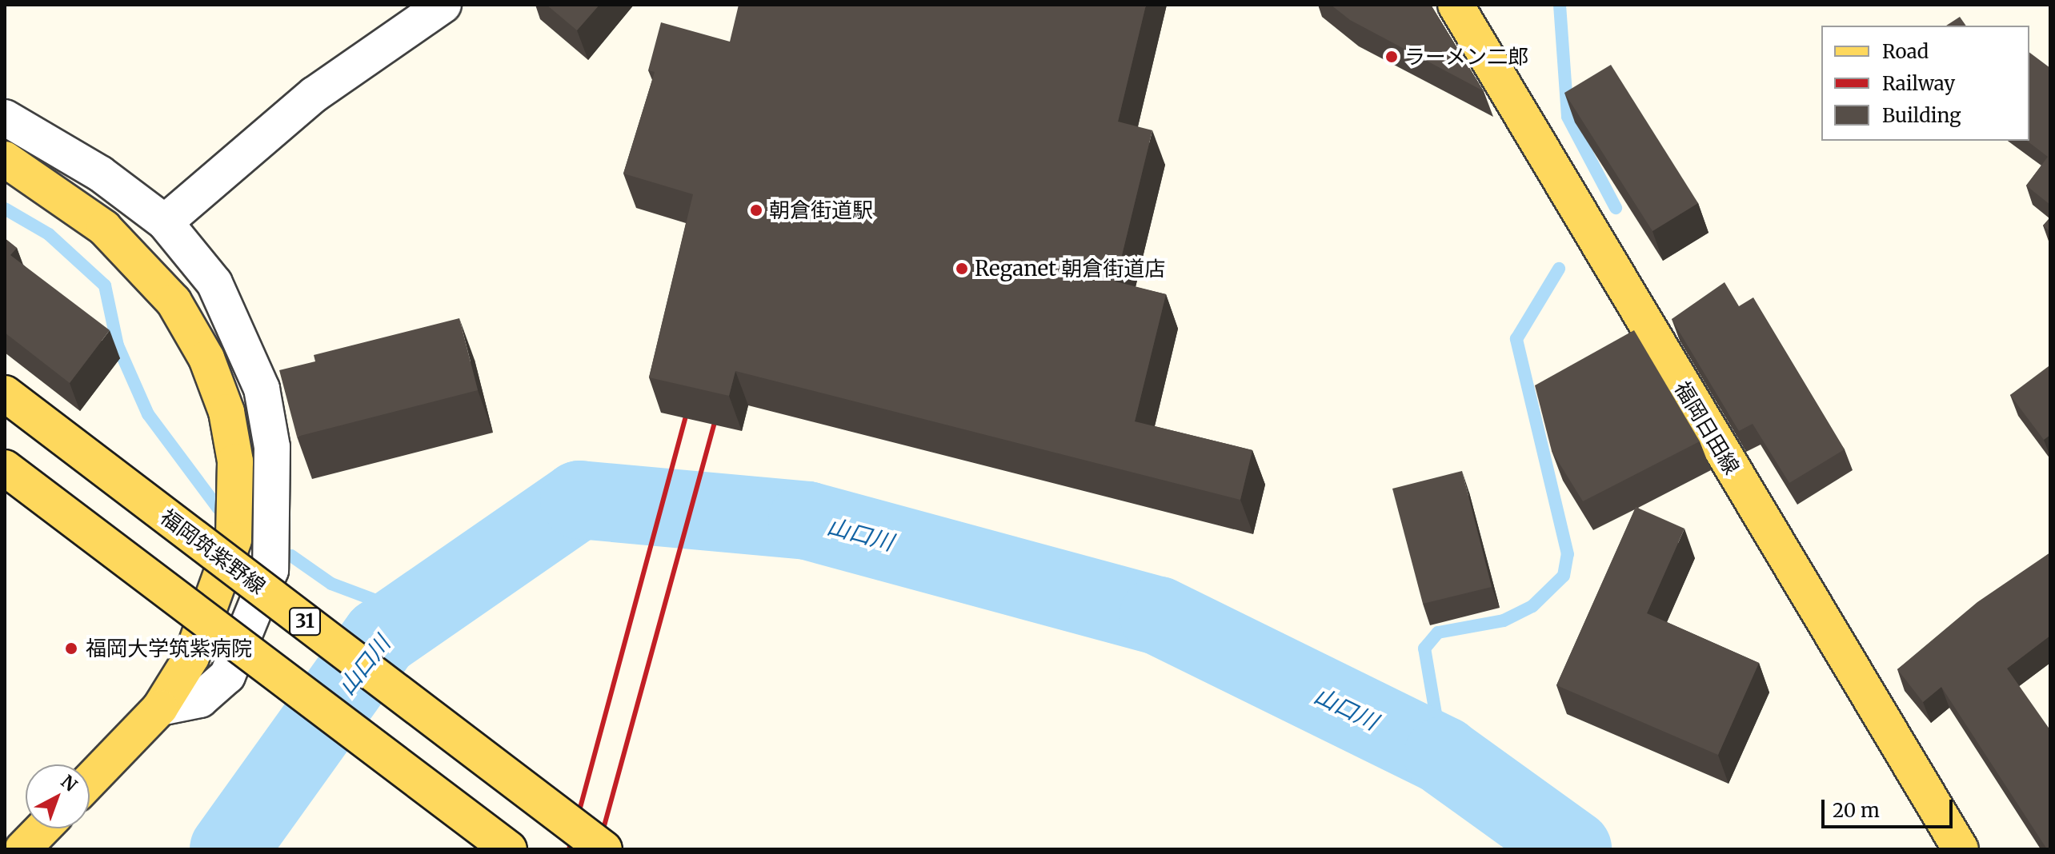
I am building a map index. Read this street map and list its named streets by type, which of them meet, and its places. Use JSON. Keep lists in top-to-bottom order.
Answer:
{
  "streets": {
    "main road": ["福岡日田線", "福岡筑紫野線", "31"]
  },
  "water": ["山口川"],
  "places": [
    "ラーメン二郎",
    "朝倉街道駅",
    "Reganet 朝倉街道店",
    "福岡大学筑紫病院"
  ],
  "legend": ["Road", "Railway", "Building"],
  "scale_bar": "20 m",
  "north": "top right"
}
